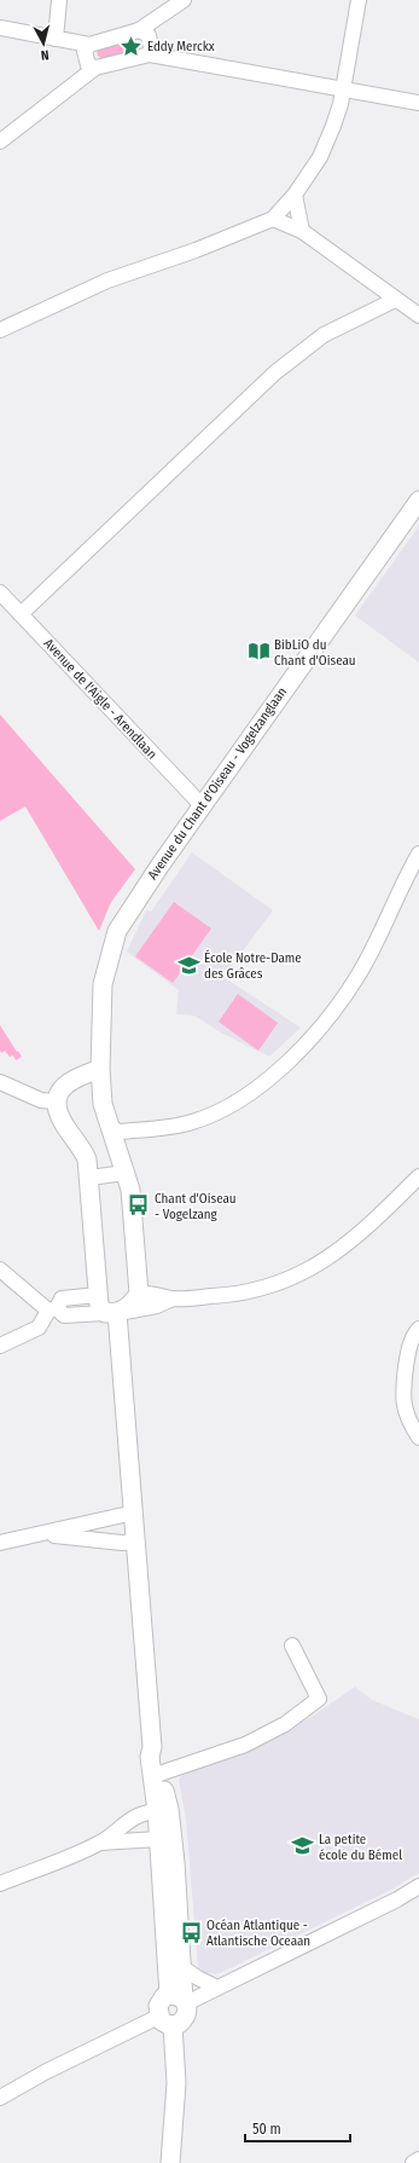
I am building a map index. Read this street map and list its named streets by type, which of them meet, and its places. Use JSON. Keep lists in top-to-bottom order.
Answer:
{
  "streets": {
    "street": ["Avenue de l'Aigle - Arendlaan", "Avenue du Chant d'Oiseau - Vogelzanglaan"]
  },
  "crossings": [
    ["Avenue de l'Aigle - Arendlaan", "Avenue du Chant d'Oiseau - Vogelzanglaan"]
  ],
  "places": {
    "place": ["Eddy Merckx"],
    "library": ["BibLiO du Chant d'Oiseau"],
    "school or university": ["École Notre-Dame des Grâces", "La petite école du Bémel"],
    "bus stop": ["Chant d'Oiseau - Vogelzang", "Océan Atlantique - Atlantische Oceaan"]
  },
  "scale_bar": "50 m",
  "north": "bottom"
}
